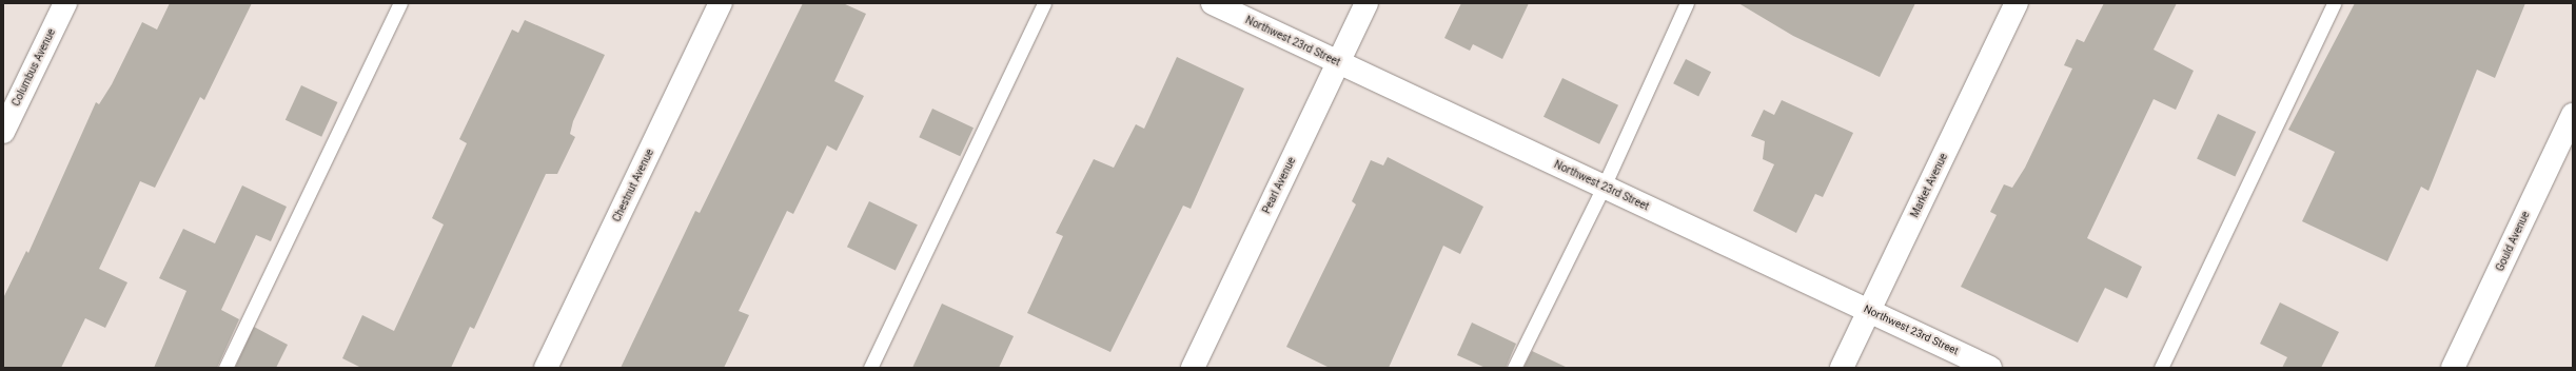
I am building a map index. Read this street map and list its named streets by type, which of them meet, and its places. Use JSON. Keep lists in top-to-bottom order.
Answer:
{
  "streets": {
    "street": [
      "Northwest 23rd Street",
      "Columbus Avenue",
      "Chestnut Avenue",
      "Pearl Avenue",
      "Market Avenue",
      "Gould Avenue"
    ]
  },
  "crossings": [
    ["Northwest 23rd Street", "Pearl Avenue"],
    ["Northwest 23rd Street", "Market Avenue"]
  ]
}
